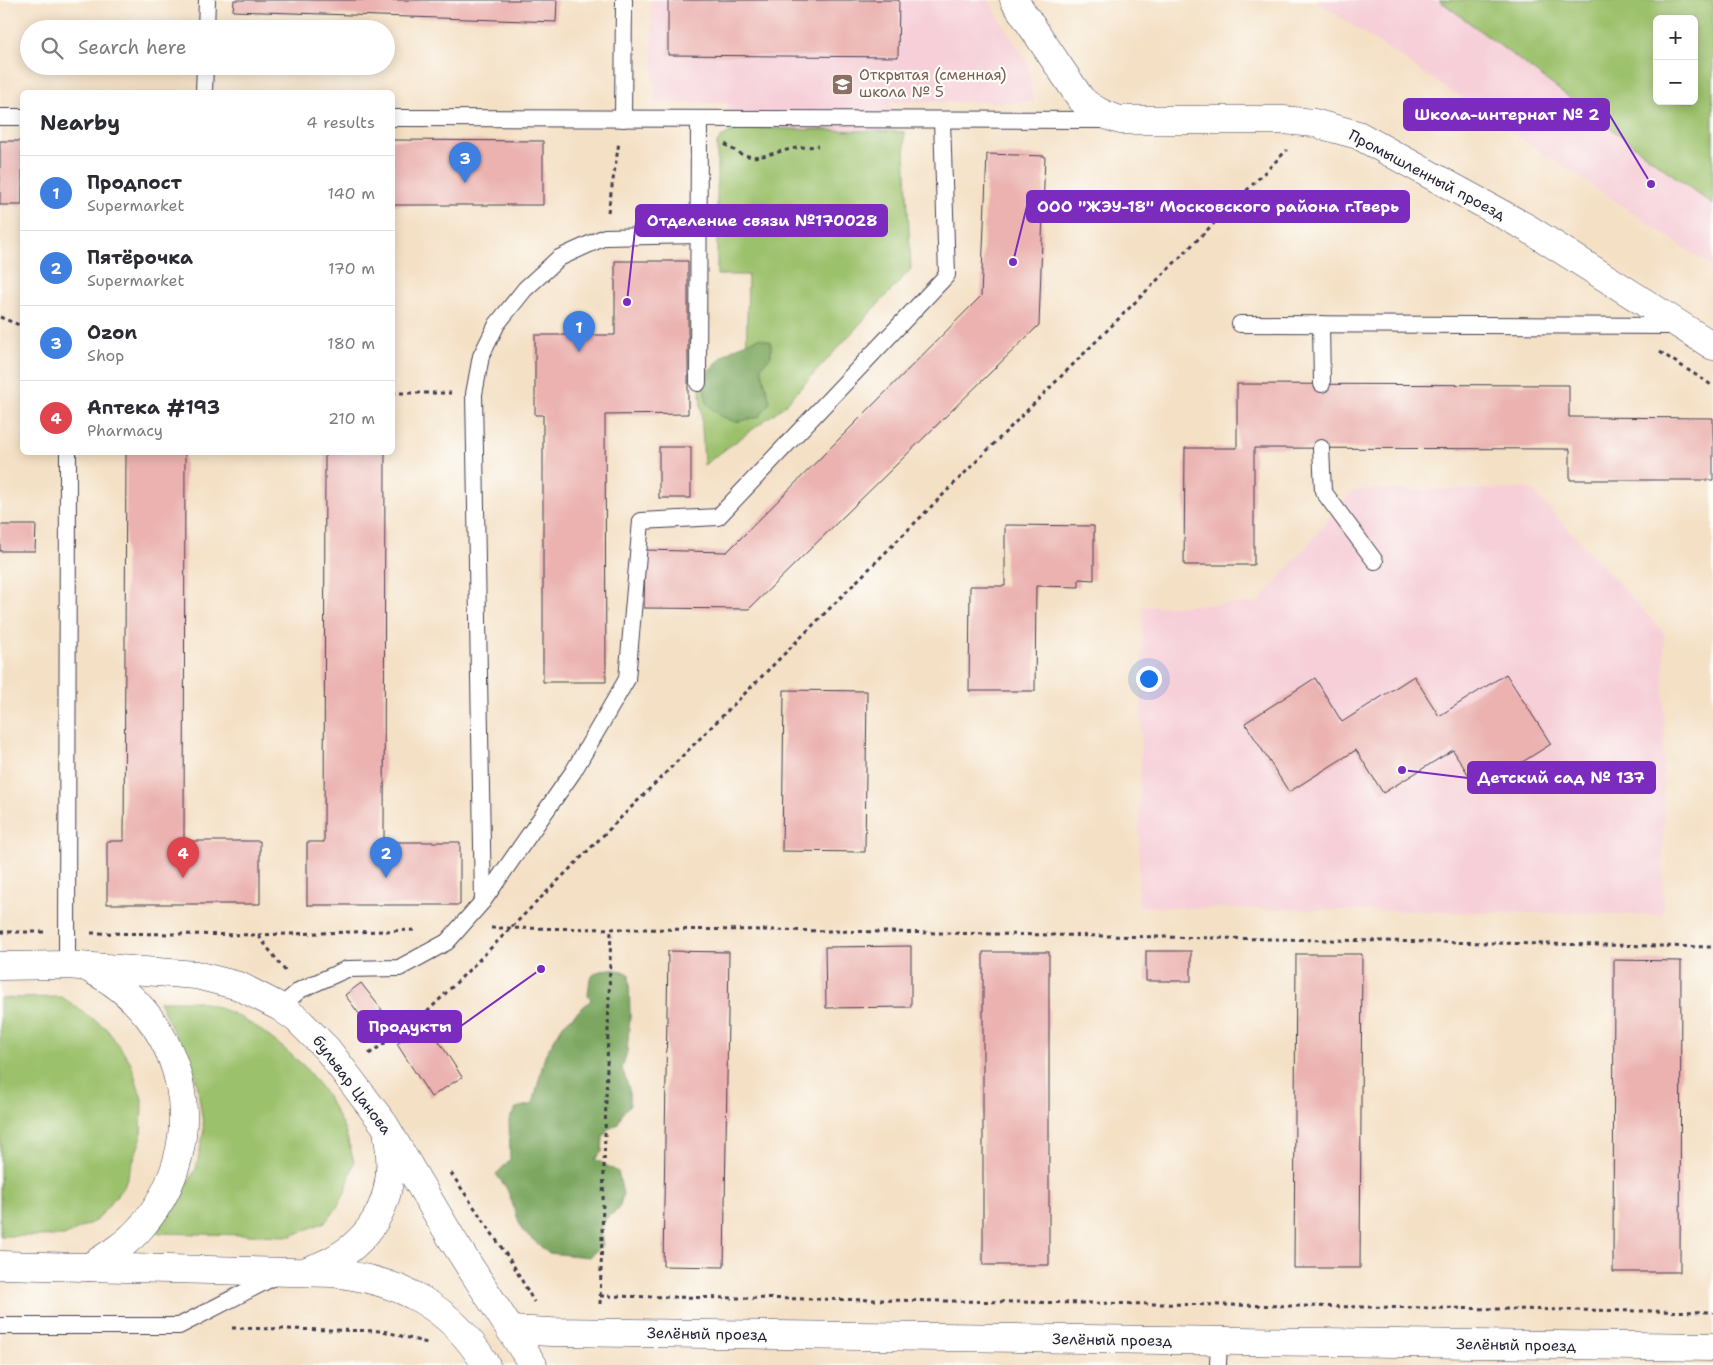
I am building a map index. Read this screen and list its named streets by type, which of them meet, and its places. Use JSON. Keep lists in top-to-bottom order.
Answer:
{
  "streets": {
    "street": ["Промышленный проезд", "бульвар Цанова", "Зелёный проезд"]
  },
  "crossings": [
    ["бульвар Цанова", "Зелёный проезд"]
  ],
  "places": {
    "school or university": ["Открытая (сменная) школа № 5"],
    "other": [
      "Школа-интернат № 2",
      "ООО \"ЖЭУ-18\" Московского района г.Тверь",
      "Отделение связи №170028",
      "Детский сад № 137",
      "Продукты"
    ]
  },
  "page": {
    "map_buttons": ["+", "−"],
    "search": "Search here",
    "heading": ["Nearby", "4 results"],
    "pins": [
      "3",
      "1",
      "2",
      "4"
    ],
    "list": [
      {
        "mark": "1",
        "name": "Продпост",
        "note": "Supermarket",
        "value": "140 m"
      },
      {
        "mark": "2",
        "name": "Пятёрочка",
        "note": "Supermarket",
        "value": "170 m"
      },
      {
        "mark": "3",
        "name": "Ozon",
        "note": "Shop",
        "value": "180 m"
      },
      {
        "mark": "4",
        "name": "Аптека #193",
        "note": "Pharmacy",
        "value": "210 m"
      }
    ]
  }
}
